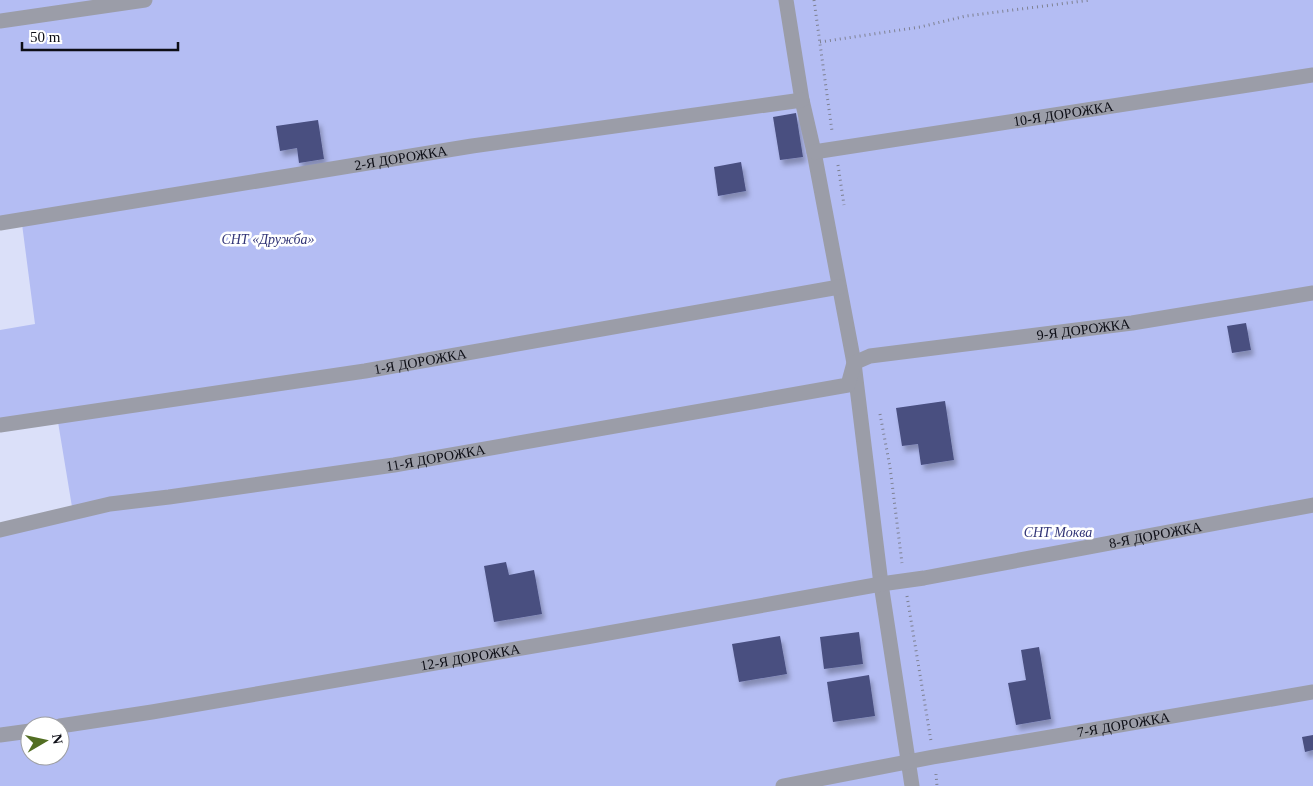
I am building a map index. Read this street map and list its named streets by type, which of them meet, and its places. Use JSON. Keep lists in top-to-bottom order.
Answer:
{
  "streets": {
    "street": [
      "10-Я ДОРОЖКА",
      "2-Я ДОРОЖКА",
      "9-Я ДОРОЖКА",
      "1-Я ДОРОЖКА",
      "11-Я ДОРОЖКА",
      "8-Я ДОРОЖКА",
      "12-Я ДОРОЖКА",
      "7-Я ДОРОЖКА"
    ]
  },
  "crossings": [
    ["9-Я ДОРОЖКА", "11-Я ДОРОЖКА"],
    ["8-Я ДОРОЖКА", "12-Я ДОРОЖКА"]
  ],
  "parks": ["СНТ «Дружба»", "СНТ Моква"],
  "scale_bar": "50 m",
  "north": "right"
}
